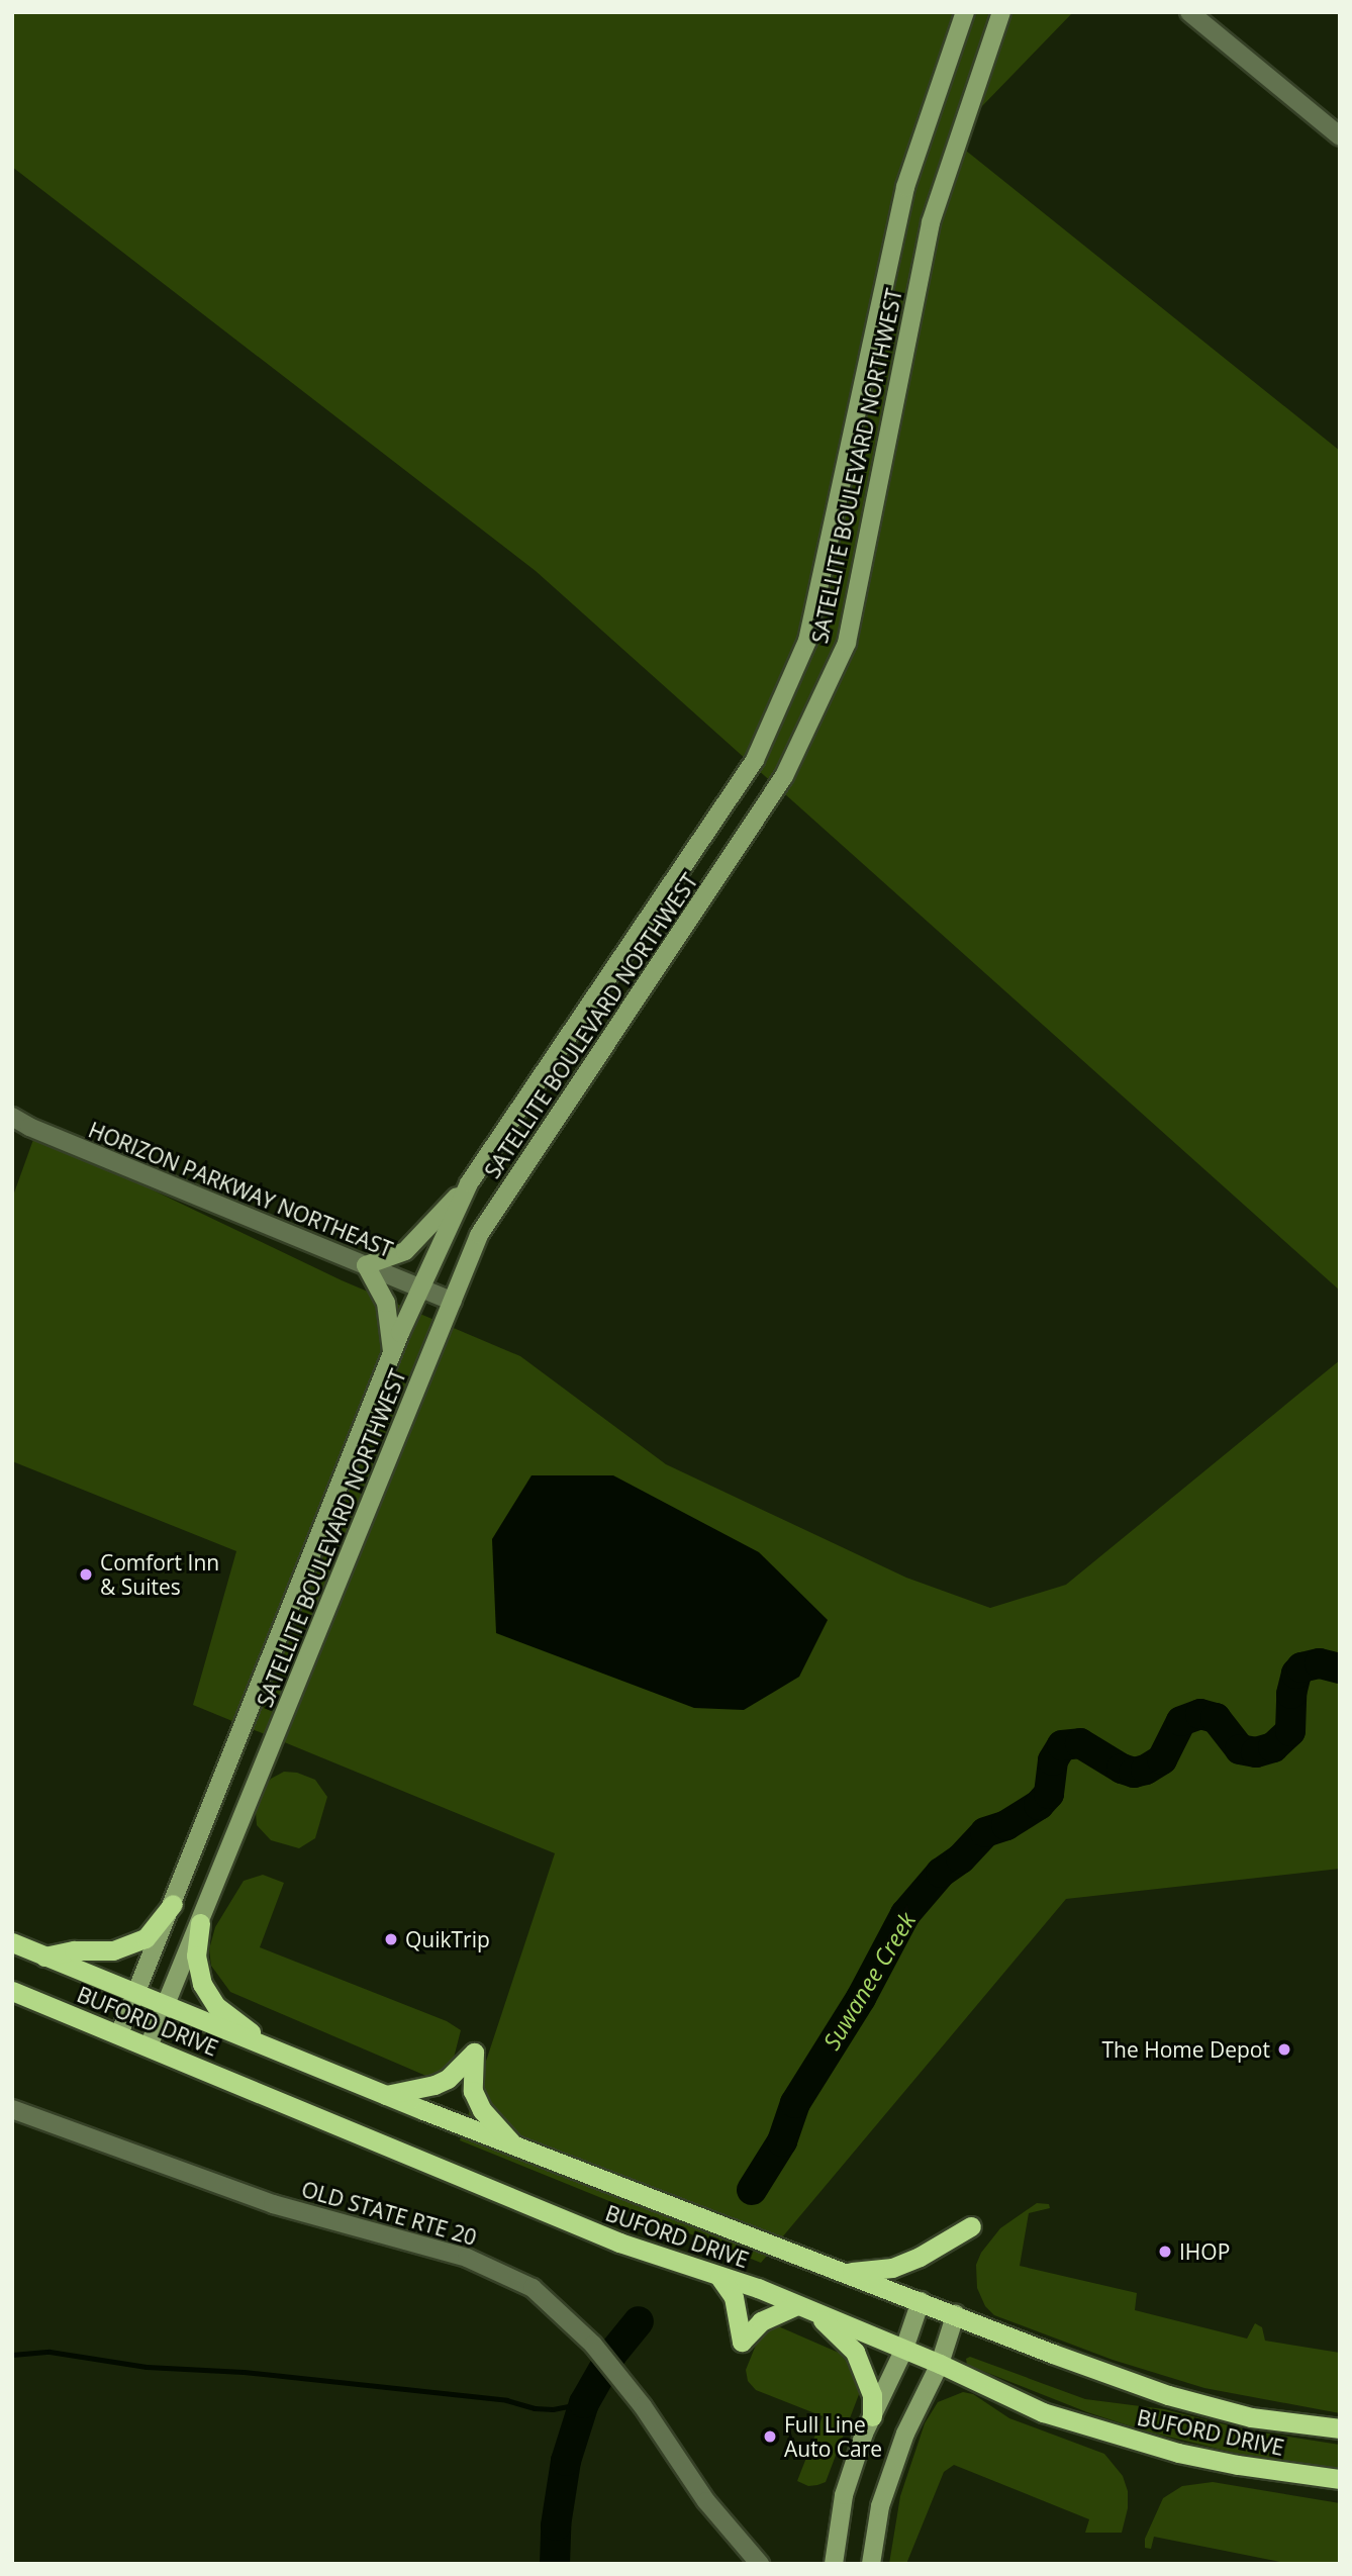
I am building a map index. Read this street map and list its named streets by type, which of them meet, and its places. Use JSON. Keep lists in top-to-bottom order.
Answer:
{
  "streets": {
    "highway": ["BUFORD DRIVE"],
    "main road": ["SATELLITE BOULEVARD NORTHWEST"],
    "street": ["HORIZON PARKWAY NORTHEAST", "OLD STATE RTE 20"]
  },
  "crossings": [
    ["SATELLITE BOULEVARD NORTHWEST", "HORIZON PARKWAY NORTHEAST"],
    ["SATELLITE BOULEVARD NORTHWEST", "BUFORD DRIVE"]
  ],
  "water": ["Suwanee Creek"],
  "places": [
    "Comfort Inn & Suites",
    "QuikTrip",
    "The Home Depot",
    "IHOP",
    "Full Line Auto Care"
  ]
}
